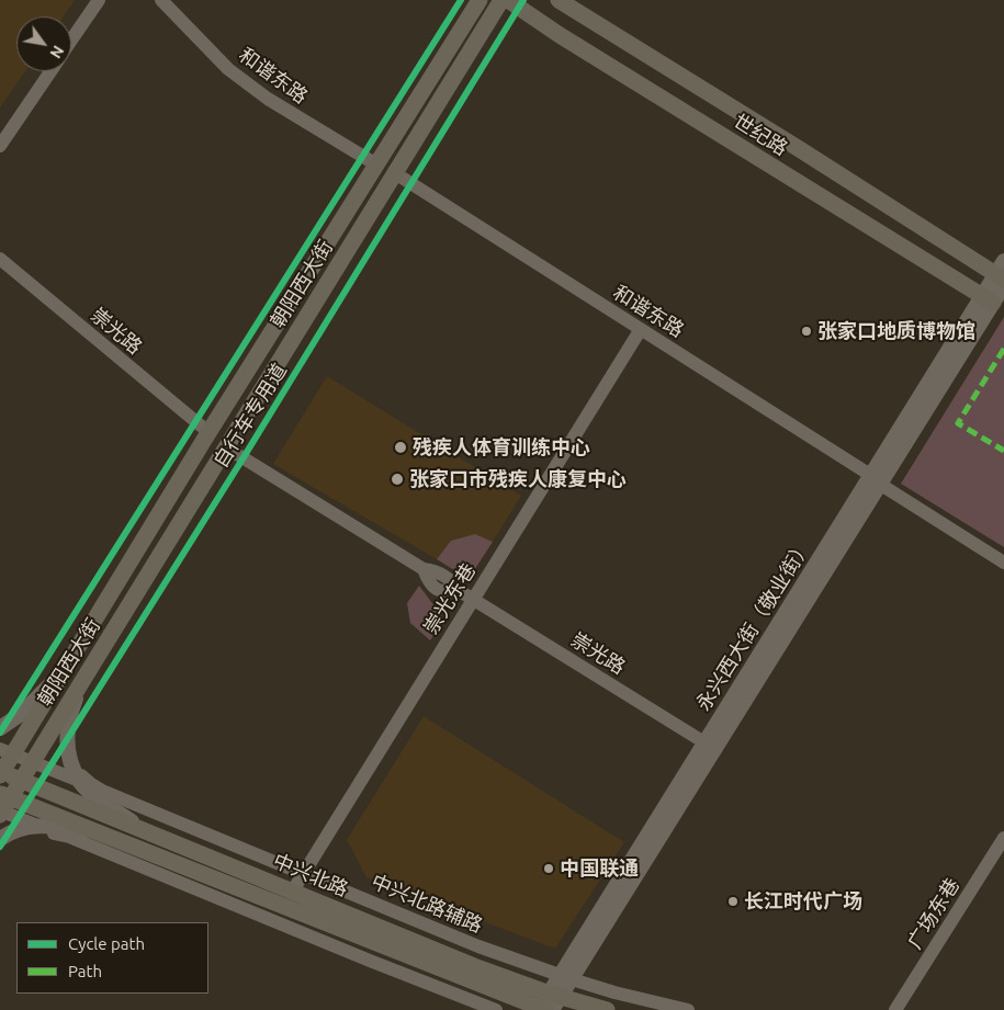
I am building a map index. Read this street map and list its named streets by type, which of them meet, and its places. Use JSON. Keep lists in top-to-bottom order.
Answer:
{
  "streets": {
    "main road": [
      "世纪路",
      "朝阳西大街",
      "永兴西大街（敬业街）",
      "中兴北路"
    ],
    "street": [
      "和谐东路",
      "崇光路",
      "崇光东巷",
      "中兴北路辅路",
      "广场东巷"
    ],
    "cycle path": ["自行车专用道"]
  },
  "crossings": [
    ["和谐东路", "朝阳西大街"],
    ["和谐东路", "崇光东巷"],
    ["和谐东路", "永兴西大街（敬业街）"],
    ["世纪路", "永兴西大街（敬业街）"],
    ["朝阳西大街", "崇光路"],
    ["朝阳西大街", "中兴北路"],
    ["崇光路", "崇光东巷"],
    ["崇光路", "永兴西大街（敬业街）"],
    ["崇光东巷", "中兴北路"],
    ["崇光东巷", "中兴北路辅路"],
    ["永兴西大街（敬业街）", "中兴北路"],
    ["永兴西大街（敬业街）", "中兴北路辅路"]
  ],
  "places": [
    "张家口地质博物馆",
    "残疾人体育训练中心",
    "张家口市残疾人康复中心",
    "中国联通",
    "长江时代广场"
  ],
  "legend": ["Cycle path", "Path"],
  "north": "bottom right"
}
